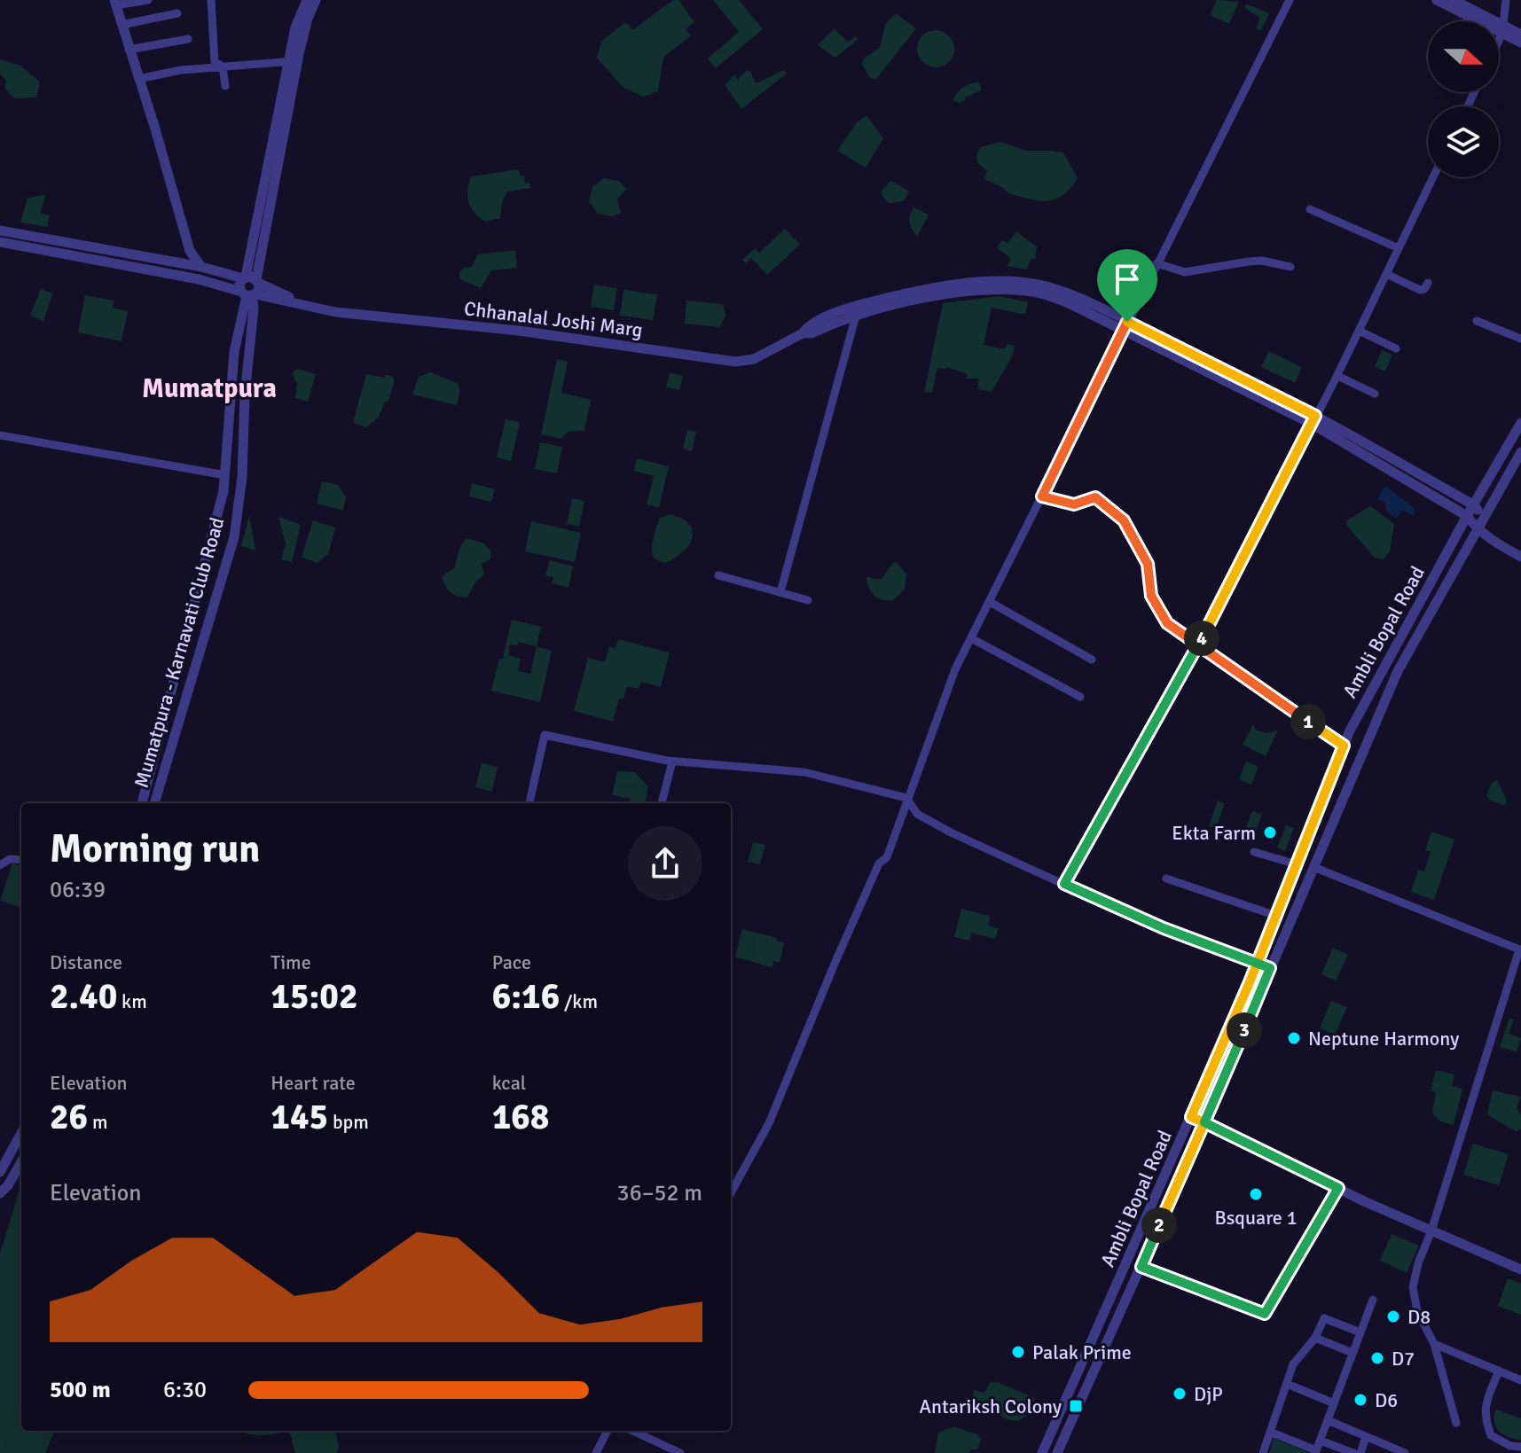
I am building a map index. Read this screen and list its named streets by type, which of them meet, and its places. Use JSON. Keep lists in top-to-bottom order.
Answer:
{
  "streets": {
    "street": ["Chhanalal Joshi Marg", "Ambli Bopal Road", "Mumatpura - Karnavati Club Road"]
  },
  "crossings": [
    ["Chhanalal Joshi Marg", "Ambli Bopal Road"],
    ["Chhanalal Joshi Marg", "Mumatpura - Karnavati Club Road"]
  ],
  "districts": ["Mumatpura"],
  "places": {
    "other": [
      "Ekta Farm",
      "Neptune Harmony",
      "Bsquare 1",
      "D8",
      "Palak Prime",
      "D7",
      "DjP",
      "D6"
    ],
    "transit": ["Antariksh Colony"]
  },
  "north": "right",
  "page": {
    "pins": [
      "4",
      "1",
      "3",
      "2"
    ],
    "heading": ["Morning run", "06:39"],
    "stats": [
      ["Distance", "2.40 km"],
      ["Time", "15:02"],
      ["Pace", "6:16 /km"],
      ["Elevation", "26 m"],
      ["Heart rate", "145 bpm"],
      ["kcal", "168"]
    ],
    "chart": ["Elevation", "36–52 m"],
    "list": [
      {
        "name": "500 m",
        "note": "6:30"
      }
    ]
  }
}
